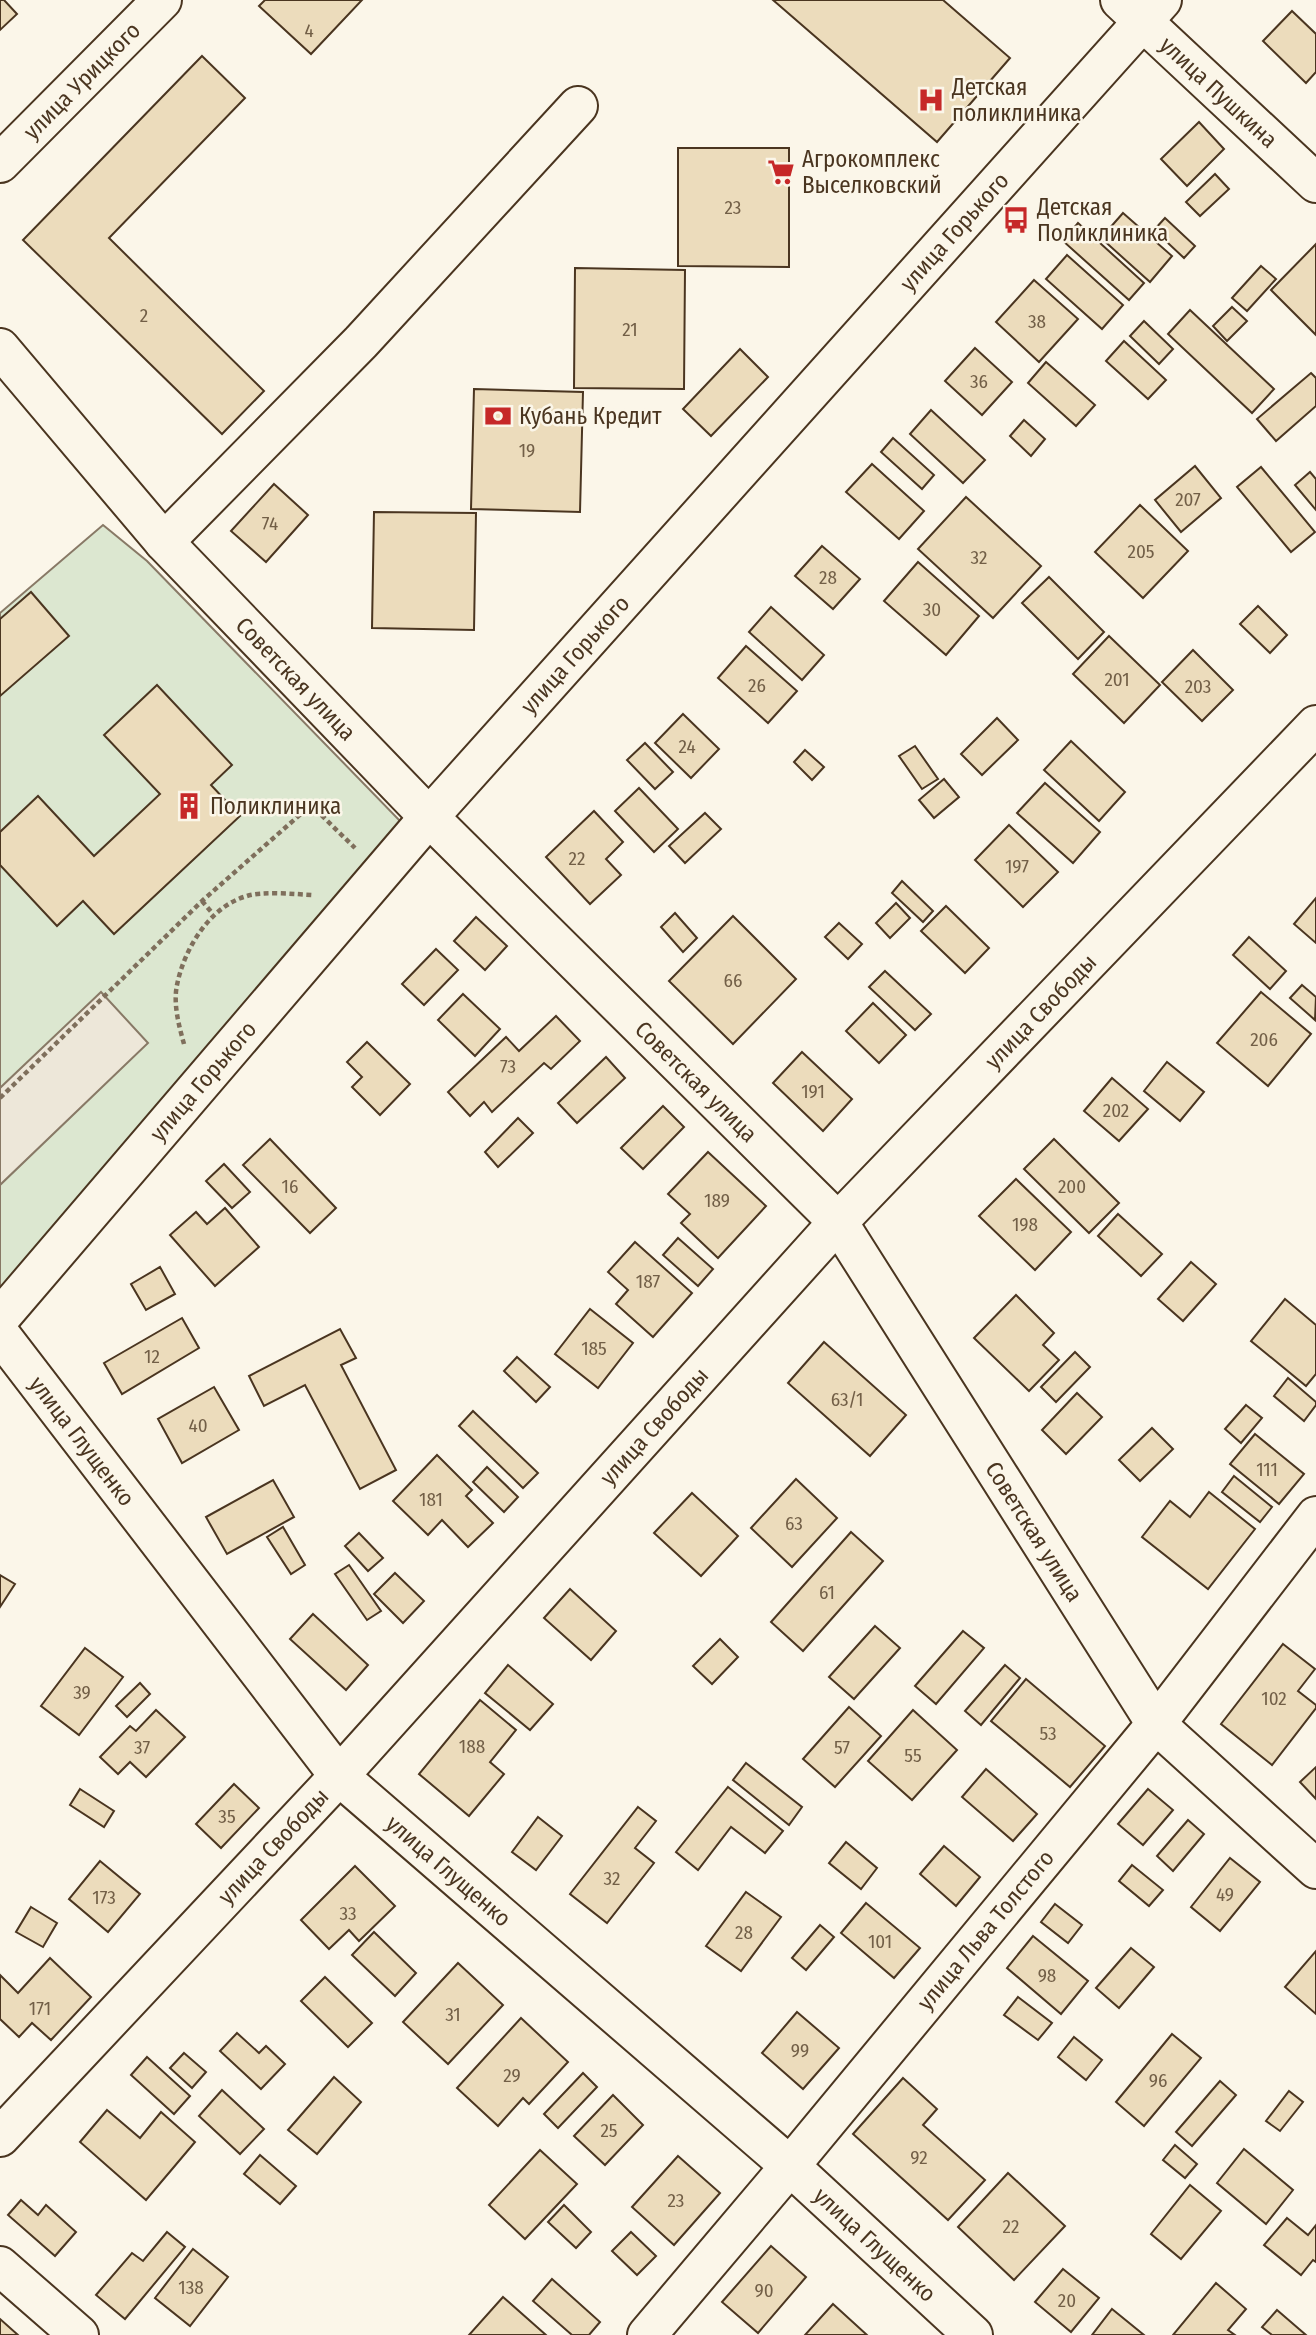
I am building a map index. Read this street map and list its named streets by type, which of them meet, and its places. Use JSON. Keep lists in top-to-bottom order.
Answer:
{
  "streets": {
    "street": [
      "улица Урицкого",
      "улица Пушкина",
      "улица Горького",
      "Советская улица",
      "улица Свободы",
      "улица Глущенко",
      "улица Льва Толстого"
    ]
  },
  "crossings": [
    ["улица Пушкина", "улица Горького"],
    ["улица Горького", "Советская улица"],
    ["Советская улица", "улица Свободы"],
    ["Советская улица", "улица Льва Толстого"],
    ["улица Свободы", "улица Глущенко"],
    ["улица Глущенко", "улица Льва Толстого"]
  ],
  "places": {
    "hospital": ["Детская поликлиника"],
    "supermarket": ["Агрокомплекс Выселковский"],
    "bus stop": ["Детская Поликлиника"],
    "bank": ["Кубань Кредит"],
    "building": ["Поликлиника"]
  },
  "house_numbers": [
    "4",
    "23",
    "2",
    "38",
    "21",
    "36",
    "19",
    "207",
    "74",
    "205",
    "32",
    "28",
    "30",
    "201",
    "26",
    "203",
    "24",
    "22",
    "197",
    "66",
    "206",
    "73",
    "191",
    "202",
    "16",
    "200",
    "189",
    "198",
    "187",
    "185",
    "12",
    "63/1",
    "40",
    "111",
    "181",
    "63",
    "61",
    "39",
    "102",
    "53",
    "188",
    "37",
    "57",
    "55",
    "35",
    "32",
    "49",
    "173",
    "33",
    "28",
    "101",
    "98",
    "171",
    "31",
    "99",
    "29",
    "96",
    "25",
    "92",
    "23",
    "22",
    "138",
    "90",
    "20"
  ]
}
